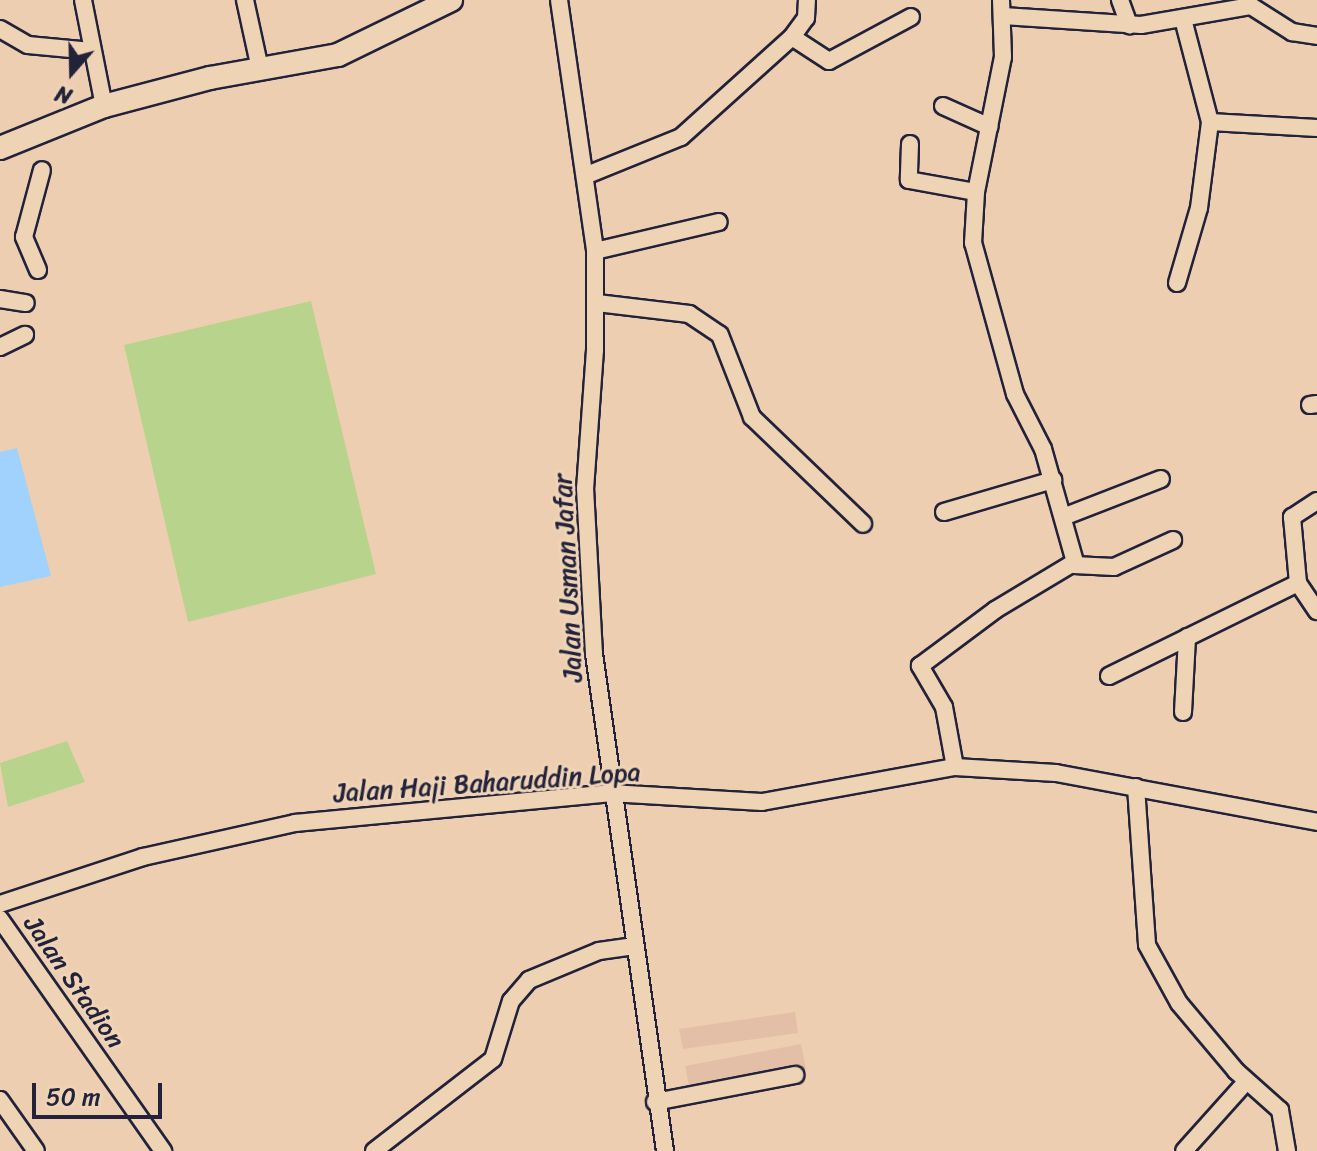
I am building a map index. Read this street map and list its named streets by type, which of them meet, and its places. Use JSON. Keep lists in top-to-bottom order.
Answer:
{
  "streets": {
    "street": ["Jalan Usman Jafar", "Jalan Haji Baharuddin Lopa", "Jalan Stadion"]
  },
  "crossings": [
    ["Jalan Usman Jafar", "Jalan Haji Baharuddin Lopa"]
  ],
  "scale_bar": "50 m",
  "north": "bottom"
}
